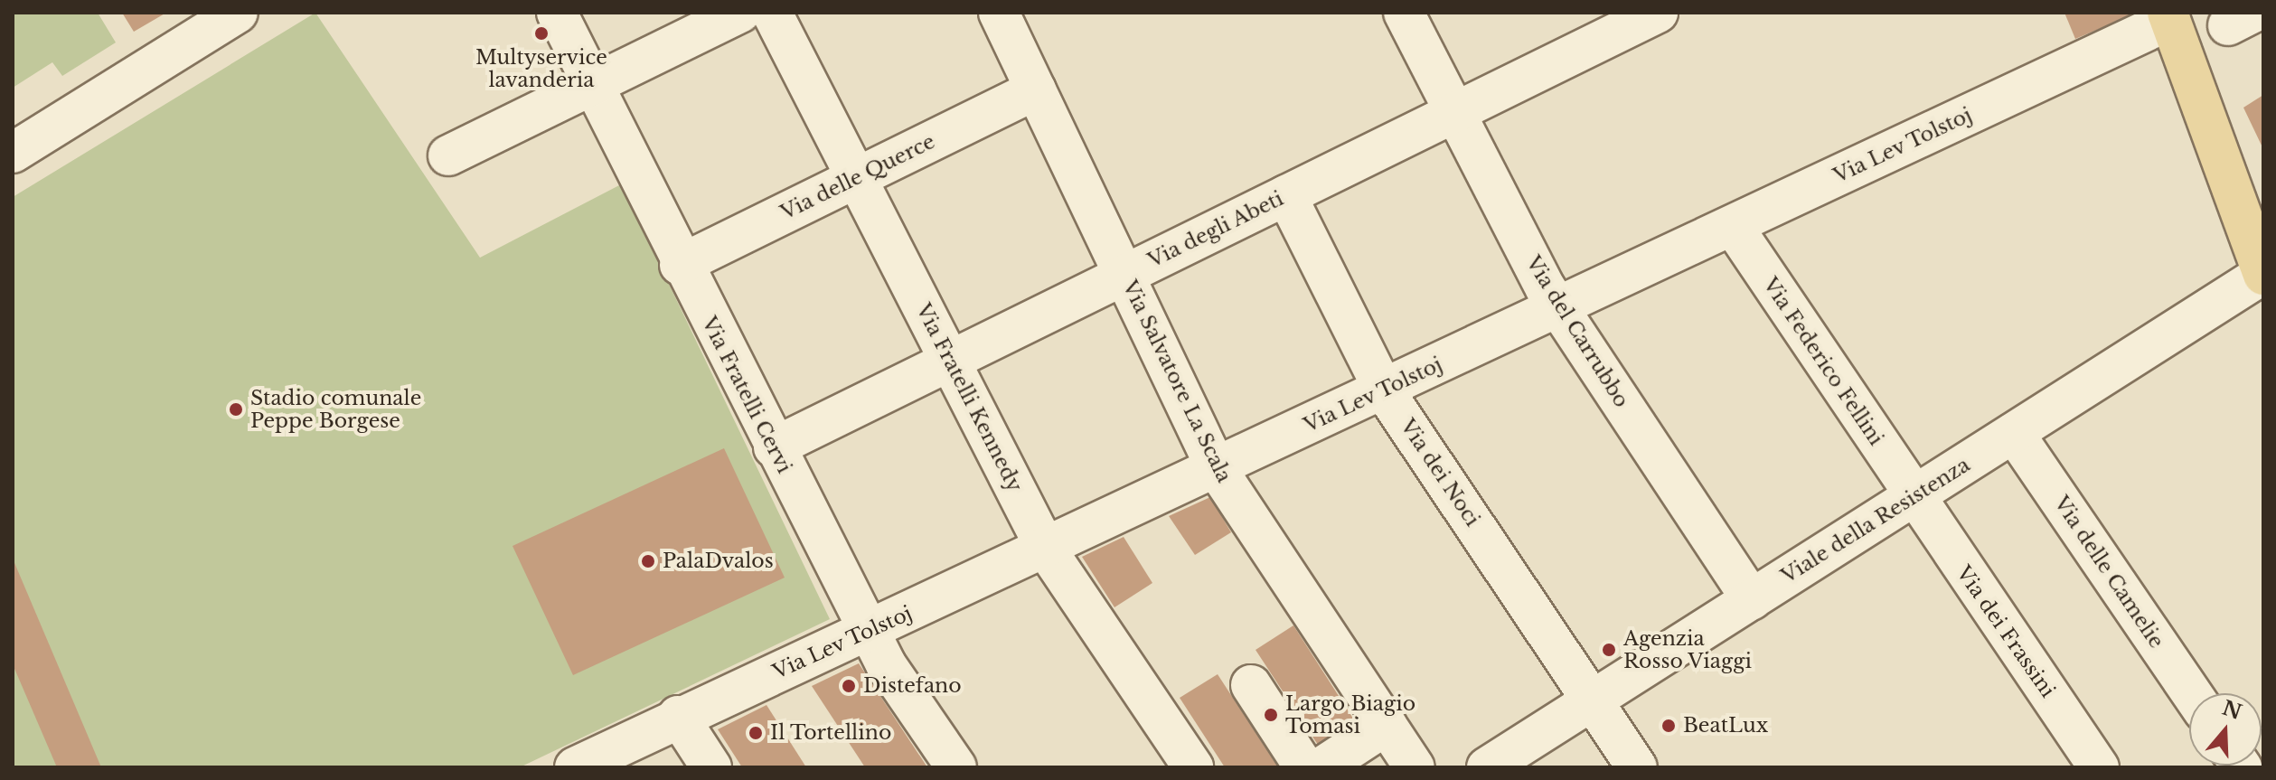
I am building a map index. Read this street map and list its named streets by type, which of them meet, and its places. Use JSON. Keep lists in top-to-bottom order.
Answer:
{
  "streets": {
    "street": [
      "Via Lev Tolstoj",
      "Via delle Querce",
      "Via degli Abeti",
      "Via del Carrubbo",
      "Via Federico Fellini",
      "Via Salvatore La Scala",
      "Via Fratelli Cervi",
      "Via Fratelli Kennedy",
      "Via dei Noci",
      "Viale della Resistenza",
      "Via delle Camelie",
      "Via dei Frassini"
    ]
  },
  "crossings": [
    ["Via Lev Tolstoj", "Via del Carrubbo"],
    ["Via Lev Tolstoj", "Via Federico Fellini"],
    ["Via Lev Tolstoj", "Via Salvatore La Scala"],
    ["Via Lev Tolstoj", "Via Fratelli Cervi"],
    ["Via Lev Tolstoj", "Via Fratelli Kennedy"],
    ["Via Lev Tolstoj", "Via dei Noci"],
    ["Via delle Querce", "Via Salvatore La Scala"],
    ["Via delle Querce", "Via Fratelli Cervi"],
    ["Via delle Querce", "Via Fratelli Kennedy"],
    ["Via degli Abeti", "Via del Carrubbo"],
    ["Via degli Abeti", "Via Salvatore La Scala"],
    ["Via degli Abeti", "Via Fratelli Cervi"],
    ["Via degli Abeti", "Via Fratelli Kennedy"],
    ["Via degli Abeti", "Via dei Noci"],
    ["Via del Carrubbo", "Viale della Resistenza"],
    ["Via Federico Fellini", "Viale della Resistenza"],
    ["Via Federico Fellini", "Via dei Frassini"],
    ["Via dei Noci", "Viale della Resistenza"],
    ["Viale della Resistenza", "Via delle Camelie"],
    ["Viale della Resistenza", "Via dei Frassini"]
  ],
  "places": [
    "Multyservice lavanderia",
    "Stadio comunale Peppe Borgese",
    "PalaDvalos",
    "Agenzia Rosso Viaggi",
    "Distefano",
    "Largo Biagio Tomasi",
    "BeatLux",
    "Il Tortellino"
  ],
  "north": "top"
}
